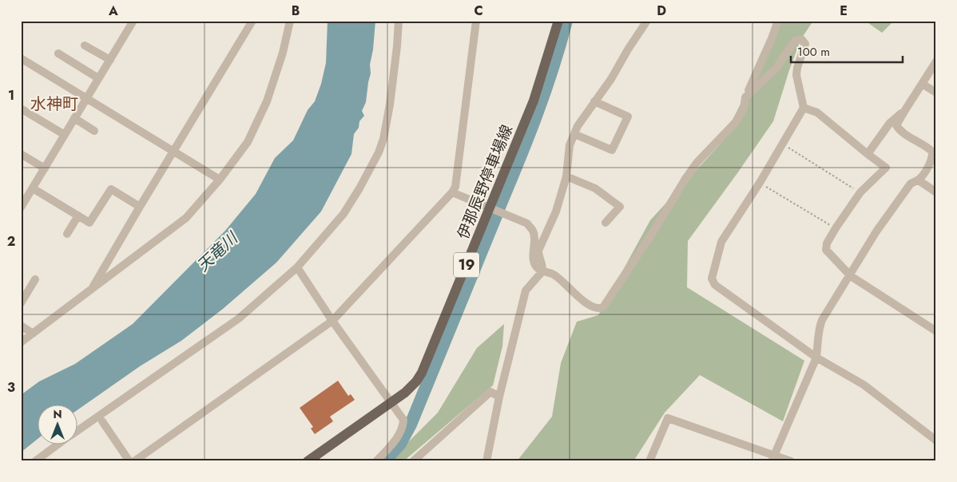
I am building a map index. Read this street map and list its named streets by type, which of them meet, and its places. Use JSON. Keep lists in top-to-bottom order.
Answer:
{
  "streets": {
    "main road": ["伊那辰野停車場線", "19"]
  },
  "districts": ["水神町"],
  "water": ["天竜川"],
  "scale_bar": "100 m",
  "north": "top",
  "grid": {
    "columns": [
      "A",
      "B",
      "C",
      "D",
      "E"
    ],
    "rows": ["1", "2", "3"]
  }
}
